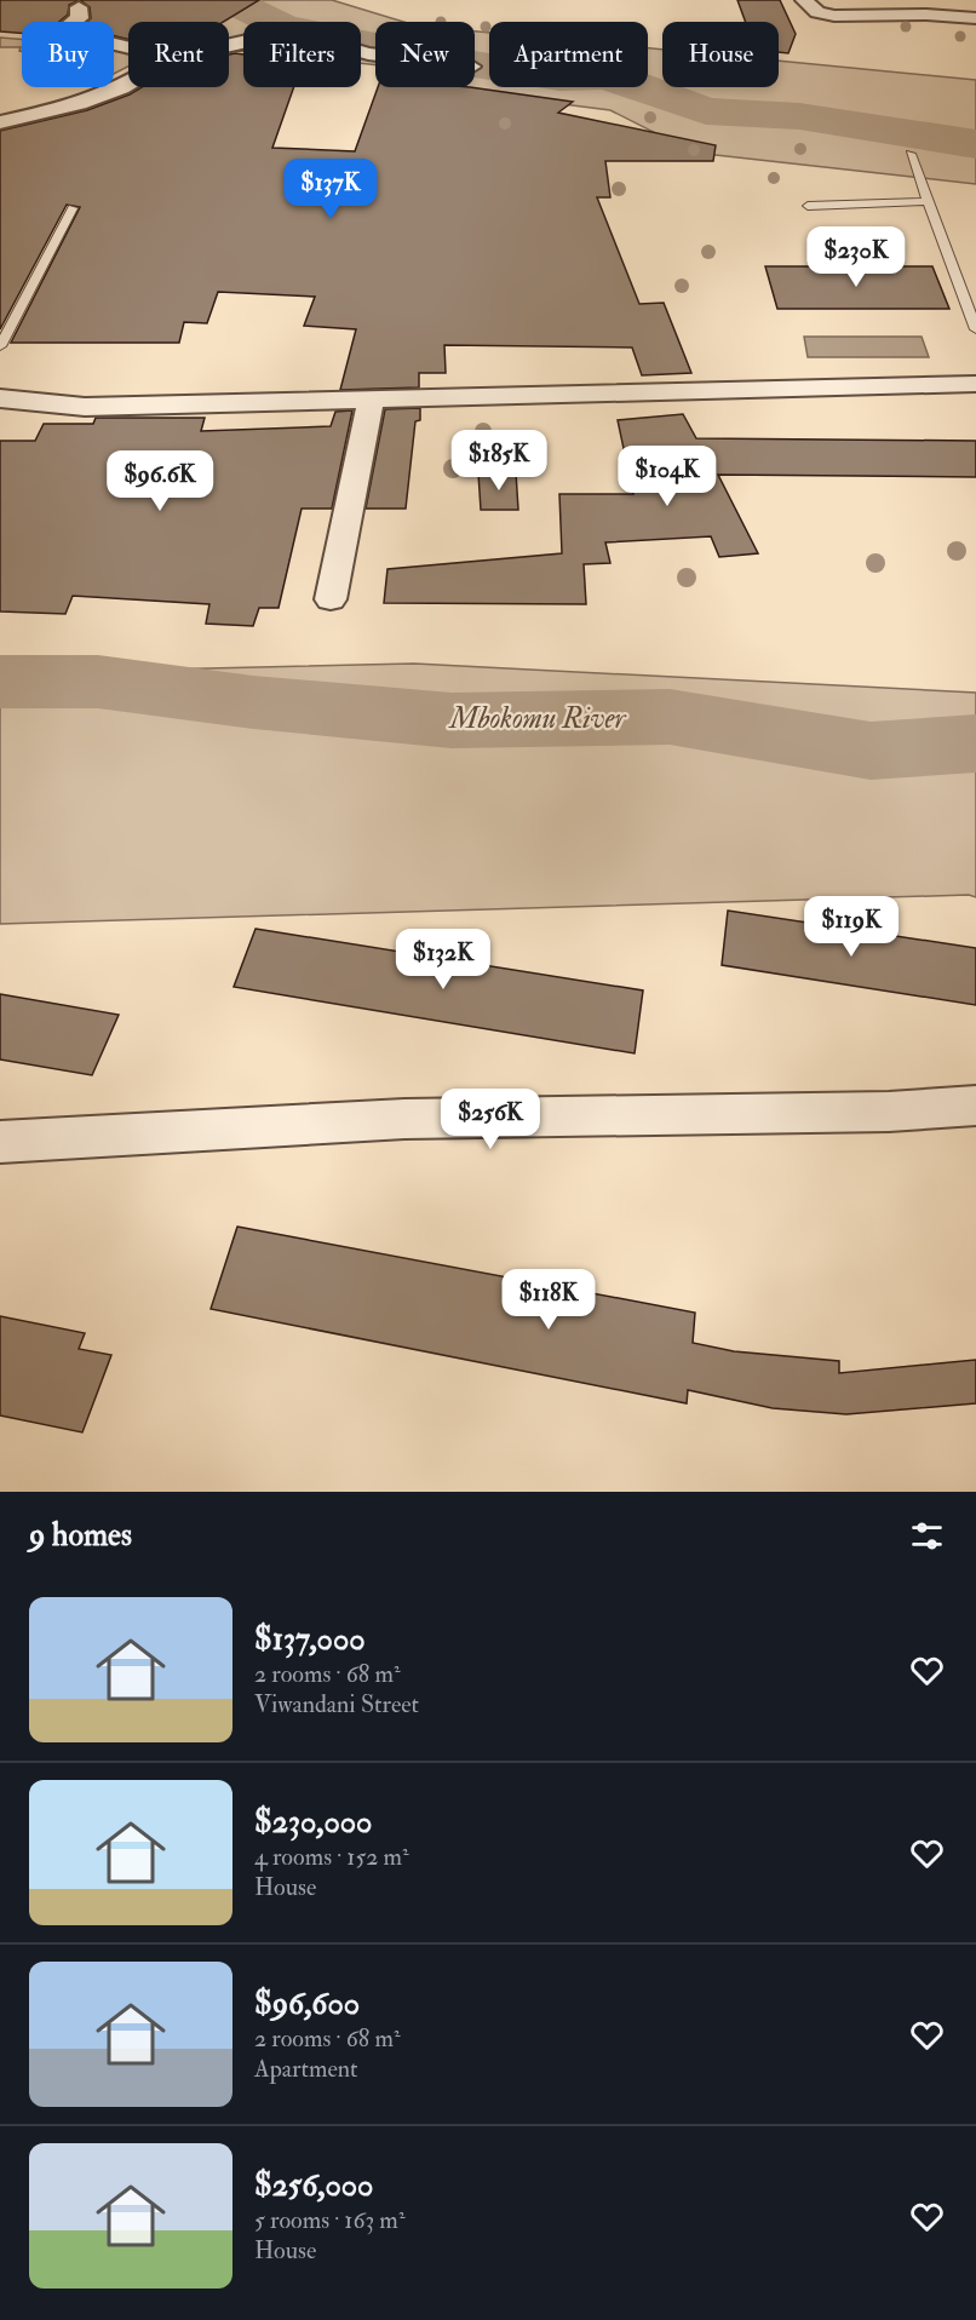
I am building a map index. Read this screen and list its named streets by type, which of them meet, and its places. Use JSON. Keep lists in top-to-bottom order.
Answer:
{
  "water": ["Mbokomu River"],
  "page": {
    "chip": [
      "Buy",
      "Rent",
      "Filters",
      "New",
      "Apartment",
      "House"
    ],
    "price": [
      "$137K",
      "$230K",
      "$185K",
      "$104K",
      "$96.6K",
      "$119K",
      "$132K",
      "$256K",
      "$118K"
    ],
    "heading": "9 homes",
    "list": [
      {
        "name": "$137,000",
        "note": "2 rooms · 68 m² · Viwandani Street"
      },
      {
        "name": "$230,000",
        "note": "4 rooms · 152 m² · House"
      },
      {
        "name": "$96,600",
        "note": "2 rooms · 68 m² · Apartment"
      },
      {
        "name": "$256,000",
        "note": "5 rooms · 163 m² · House"
      }
    ]
  }
}
